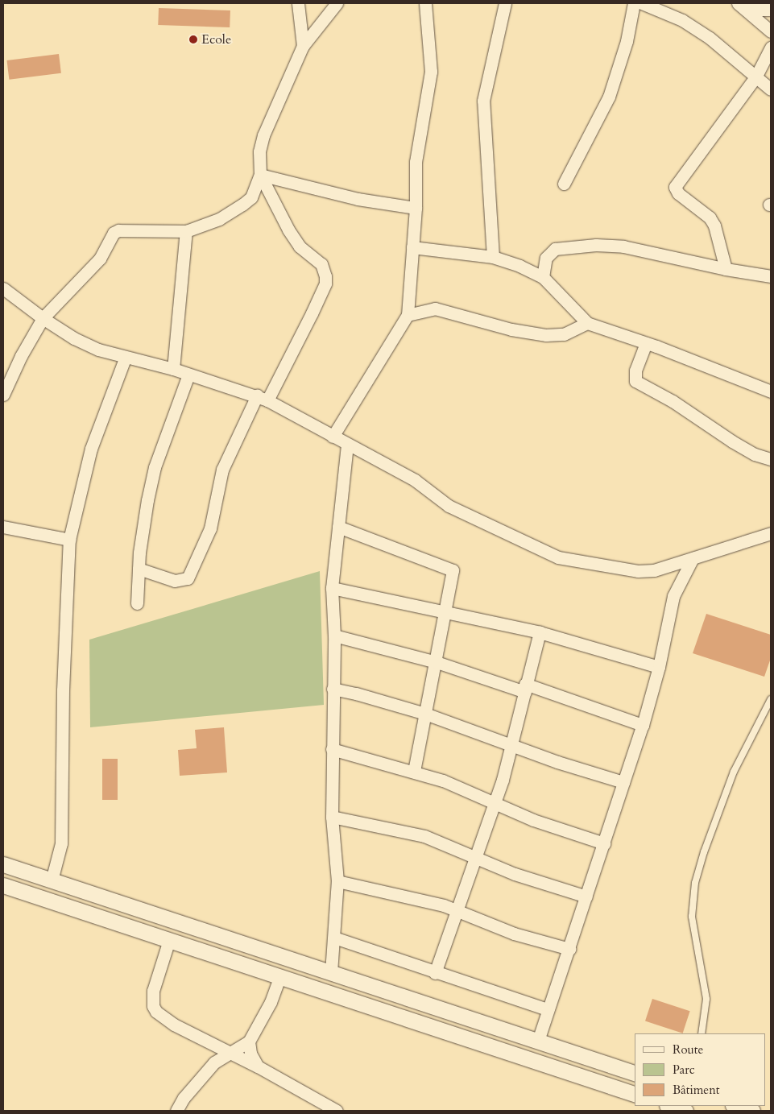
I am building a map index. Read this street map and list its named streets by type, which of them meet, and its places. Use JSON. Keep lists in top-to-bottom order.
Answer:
{
  "places": ["Ecole"],
  "legend": ["Route", "Parc", "Bâtiment"]
}
